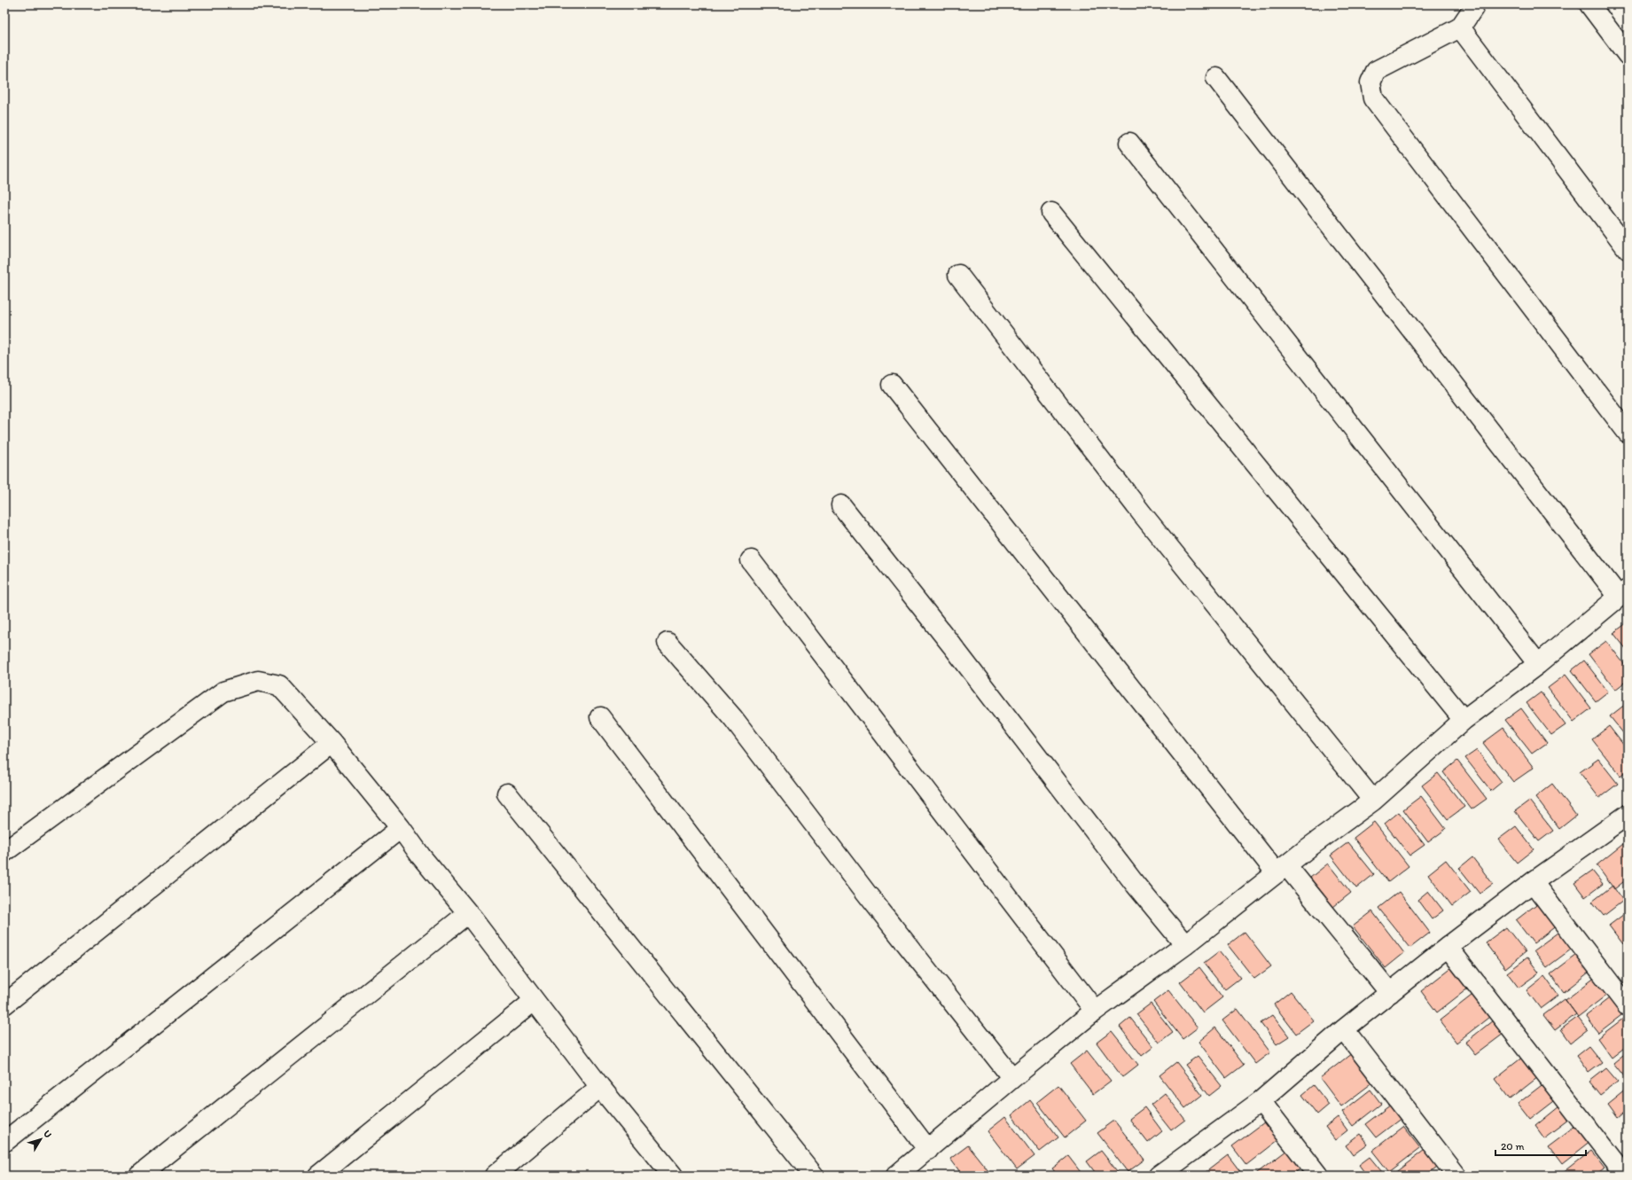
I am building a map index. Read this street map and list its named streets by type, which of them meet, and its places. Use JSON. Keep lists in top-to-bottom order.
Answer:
{
  "scale_bar": "20 m",
  "north": "top right"
}
